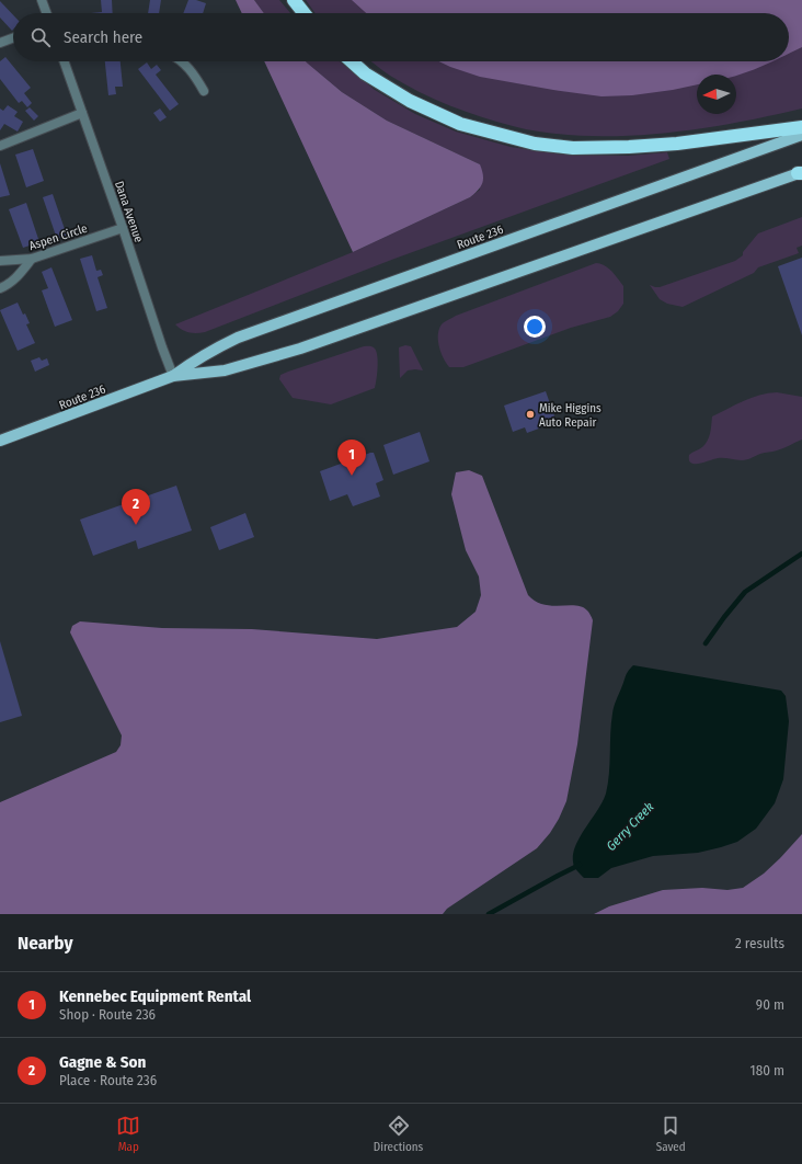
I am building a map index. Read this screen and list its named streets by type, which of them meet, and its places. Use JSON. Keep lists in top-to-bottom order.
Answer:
{
  "streets": {
    "main road": ["Route 236"],
    "street": ["Dana Avenue", "Aspen Circle"]
  },
  "crossings": [
    ["Dana Avenue", "Aspen Circle"],
    ["Dana Avenue", "Route 236"]
  ],
  "water": ["Gerry Creek"],
  "places": ["Mike Higgins Auto Repair"],
  "north": "left",
  "page": {
    "search": "Search here",
    "pins": ["1", "2"],
    "heading": ["Nearby", "2 results"],
    "list": [
      {
        "mark": "1",
        "name": "Kennebec Equipment Rental",
        "note": "Shop · Route 236",
        "value": "90 m"
      },
      {
        "mark": "2",
        "name": "Gagne & Son",
        "note": "Place · Route 236",
        "value": "180 m"
      }
    ],
    "nav": ["Map", "Directions", "Saved"]
  }
}
